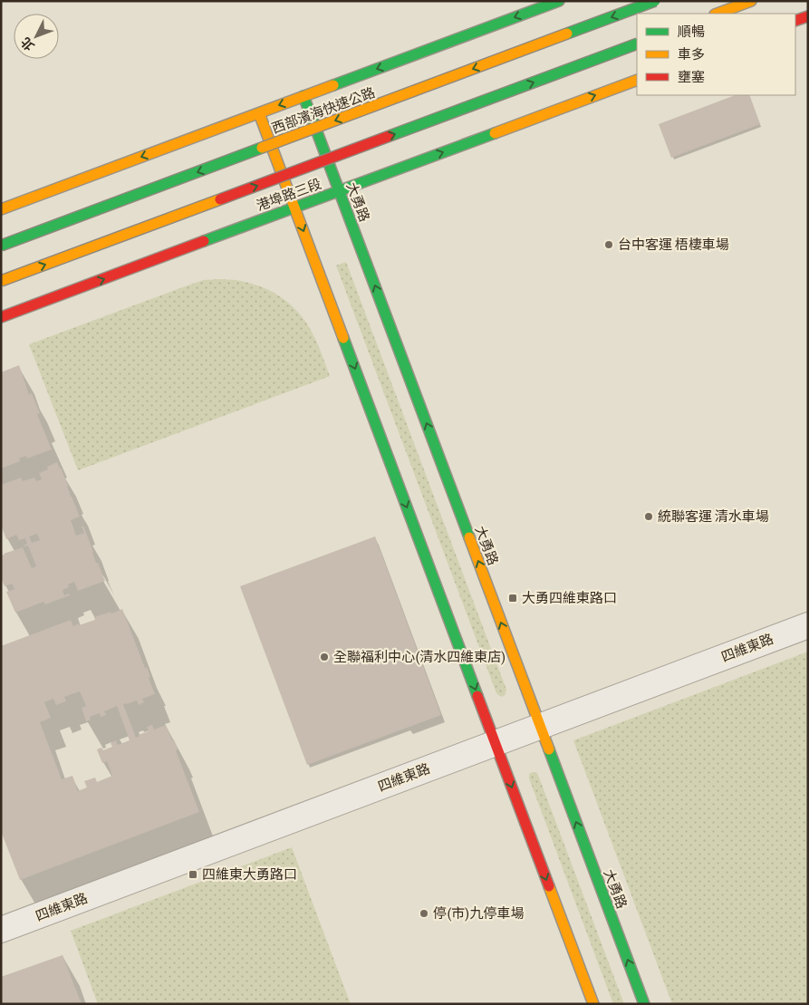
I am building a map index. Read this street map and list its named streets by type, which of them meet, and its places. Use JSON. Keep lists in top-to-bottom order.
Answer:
{
  "streets": {
    "main road": ["西部濱海快速公路", "港埠路三段", "大勇路"],
    "street": ["四維東路"]
  },
  "crossings": [
    ["港埠路三段", "大勇路"],
    ["大勇路", "四維東路"]
  ],
  "places": {
    "other": [
      "台中客運 梧棲車場",
      "統聯客運 清水車場",
      "全聯福利中心(清水四維東店)",
      "停(市)九停車場"
    ],
    "transit": ["大勇四維東路口", "四維東大勇路口"]
  },
  "legend": ["順暢", "車多", "壅塞"],
  "north": "bottom left"
}
